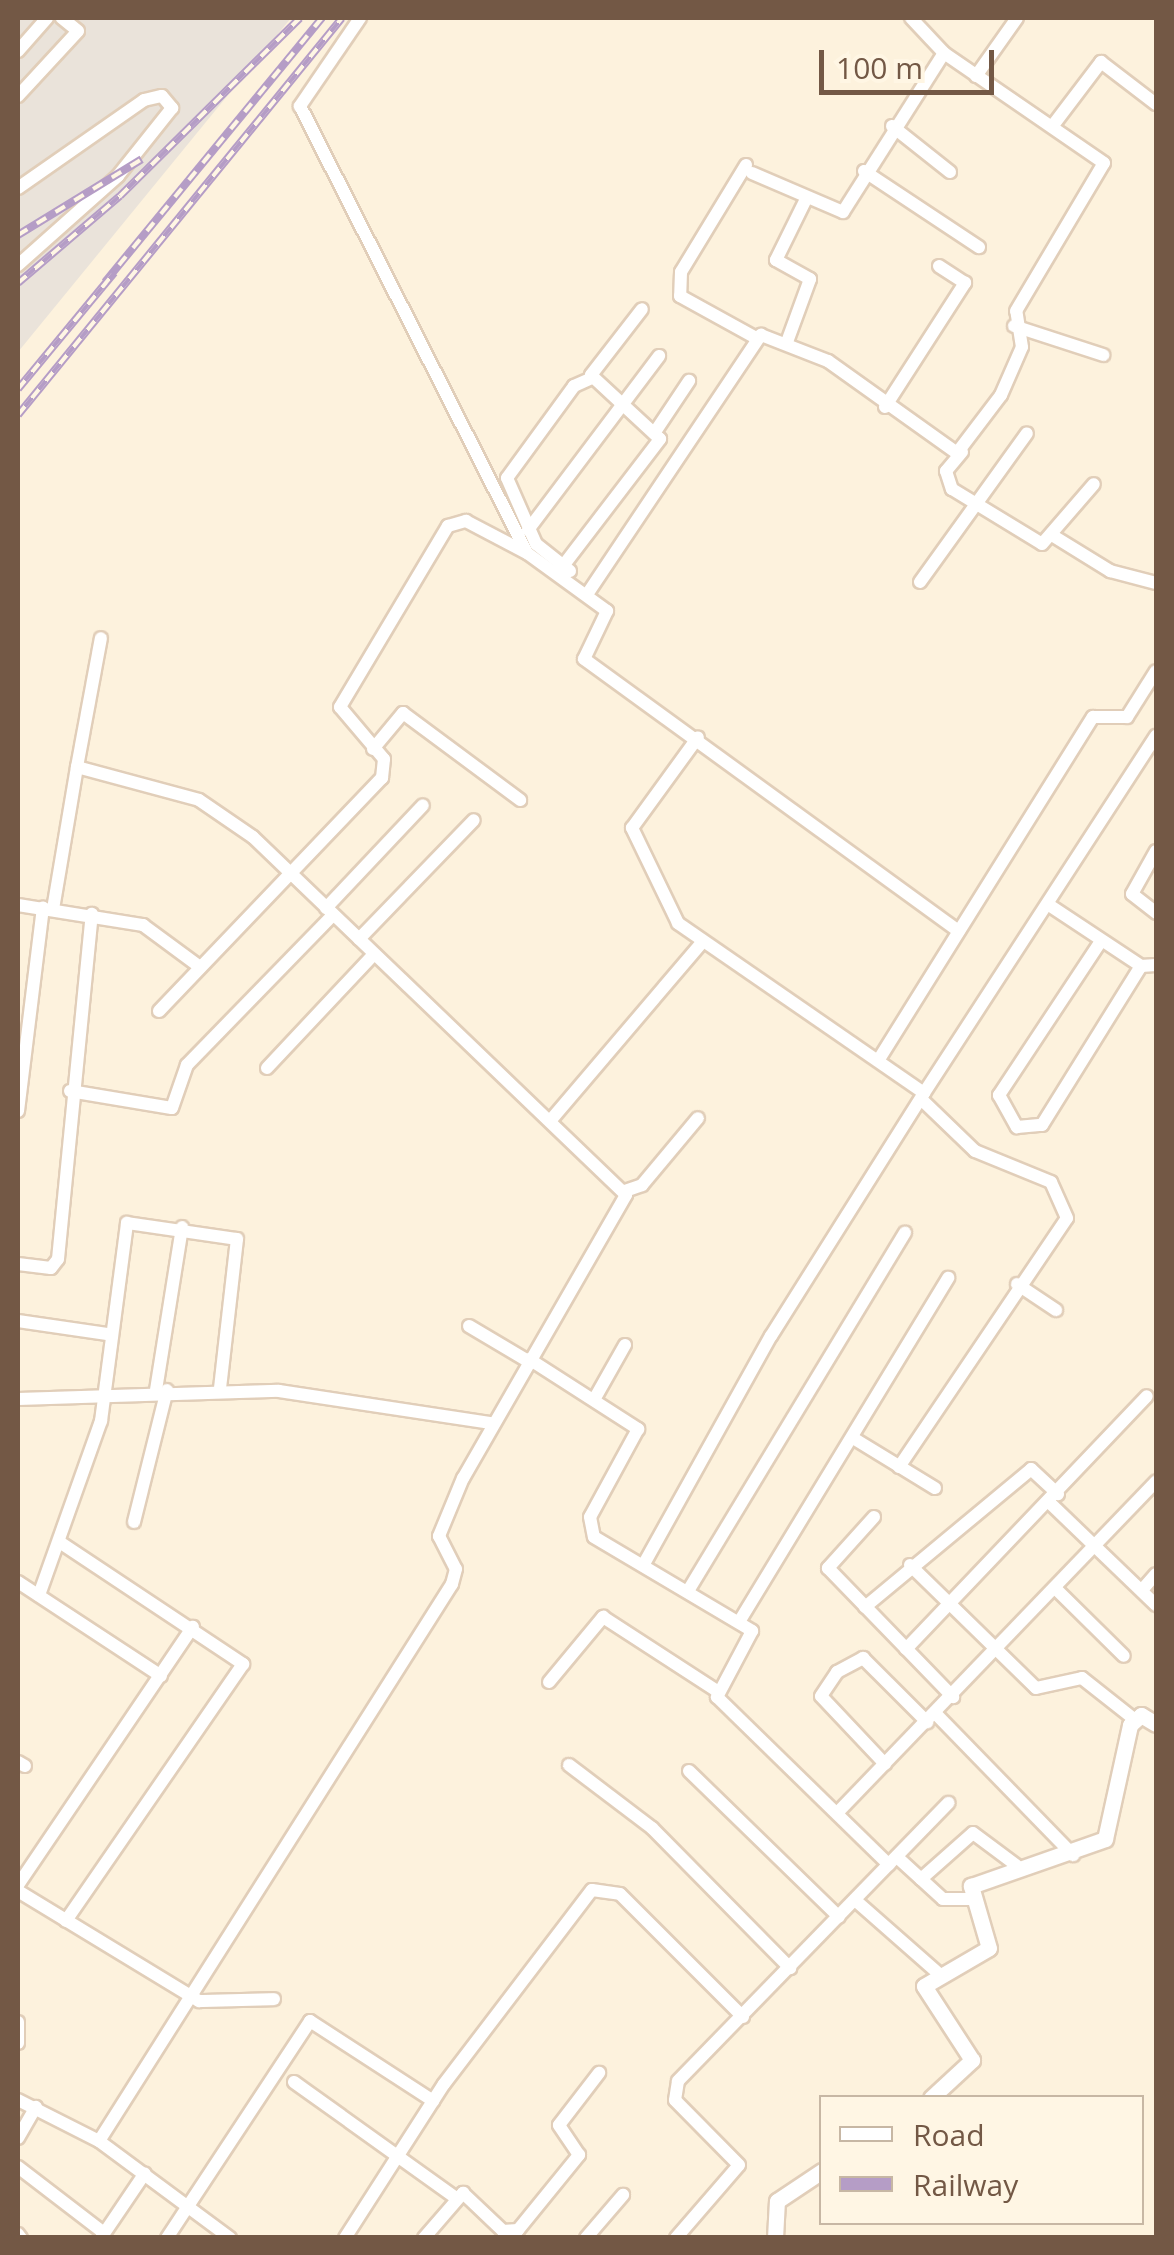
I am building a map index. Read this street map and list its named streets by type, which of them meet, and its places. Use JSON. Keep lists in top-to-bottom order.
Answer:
{
  "legend": ["Road", "Railway"],
  "scale_bar": "100 m"
}
